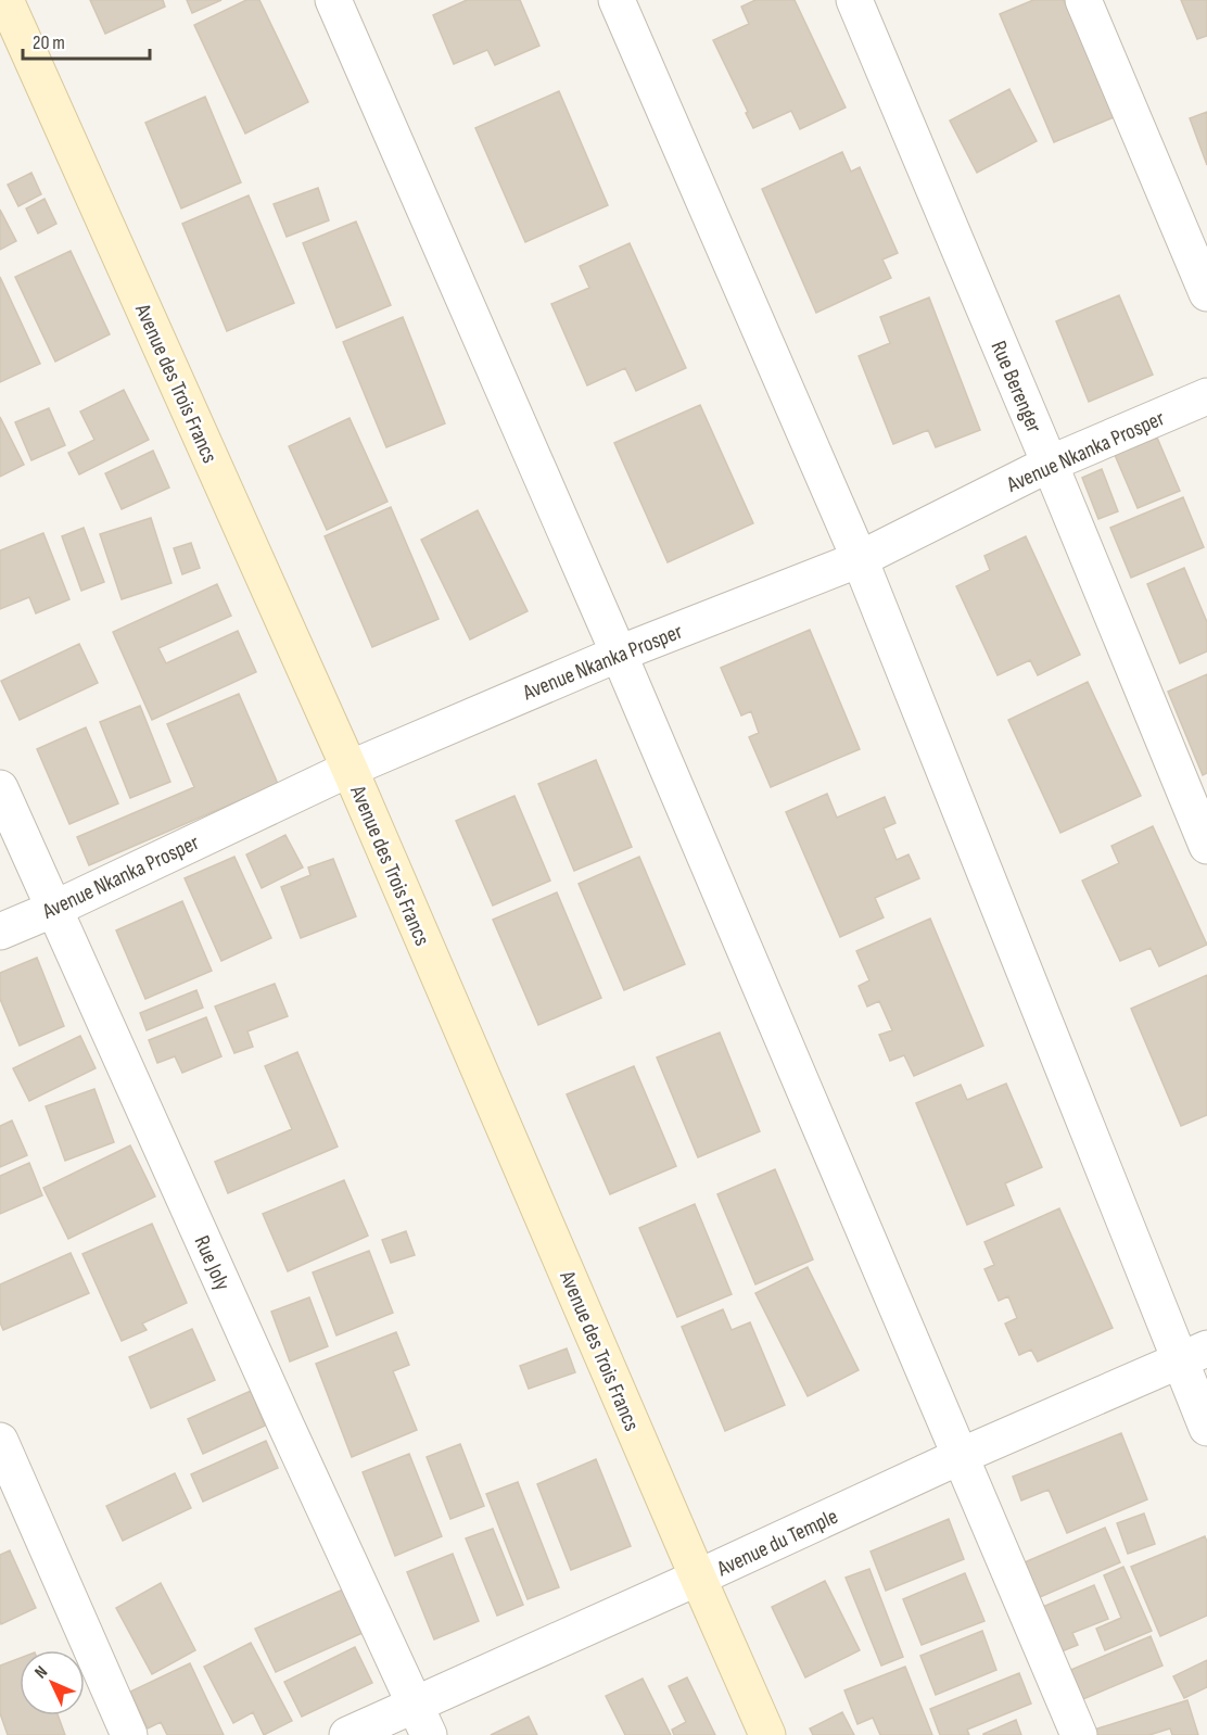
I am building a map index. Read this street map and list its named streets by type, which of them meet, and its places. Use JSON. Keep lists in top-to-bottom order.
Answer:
{
  "streets": {
    "street": [
      "Avenue des Trois Francs",
      "Rue Berenger",
      "Avenue Nkanka Prosper",
      "Rue Joly",
      "Avenue du Temple"
    ]
  },
  "crossings": [
    ["Avenue des Trois Francs", "Avenue Nkanka Prosper"],
    ["Avenue des Trois Francs", "Avenue du Temple"],
    ["Rue Berenger", "Avenue Nkanka Prosper"],
    ["Avenue Nkanka Prosper", "Rue Joly"],
    ["Rue Joly", "Avenue du Temple"]
  ],
  "scale_bar": "20 m",
  "north": "top left"
}
